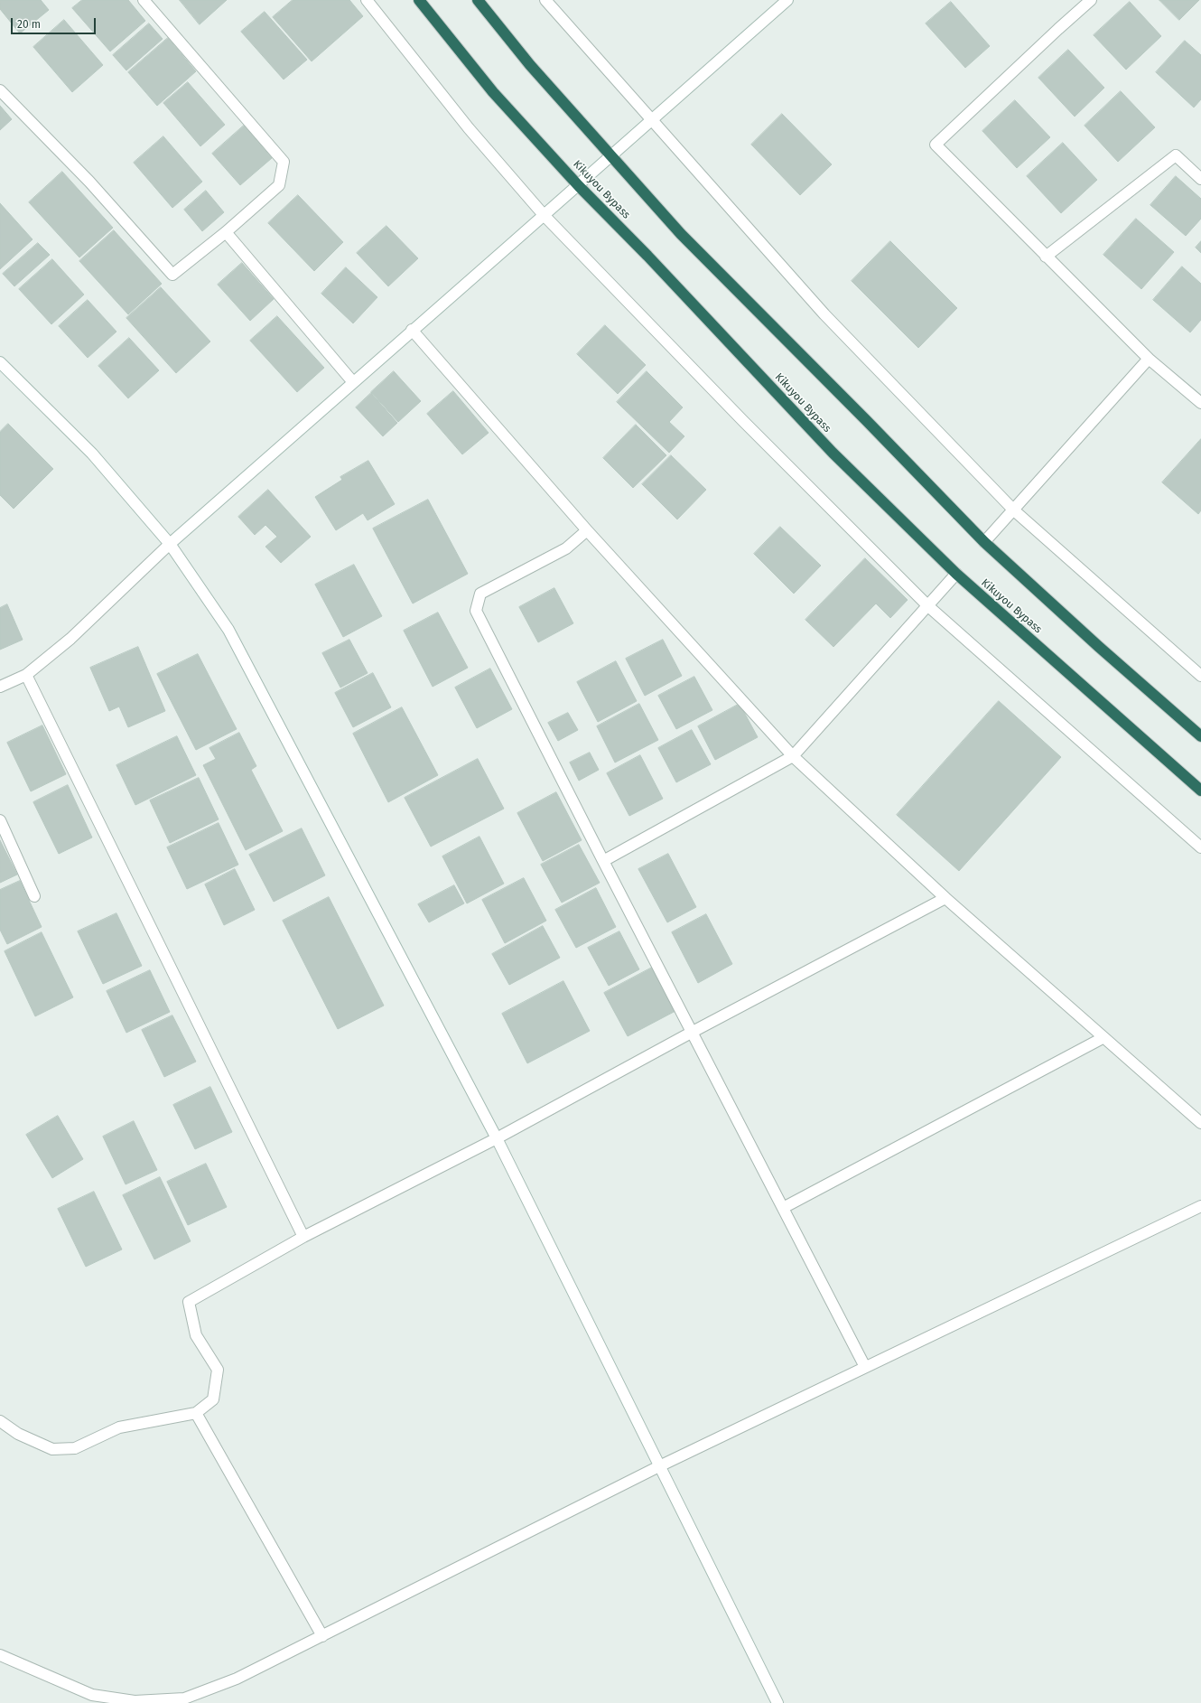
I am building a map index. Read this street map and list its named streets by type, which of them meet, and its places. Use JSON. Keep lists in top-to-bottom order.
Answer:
{
  "streets": {
    "highway": ["Kikuyou Bypass"]
  },
  "scale_bar": "20 m"
}
